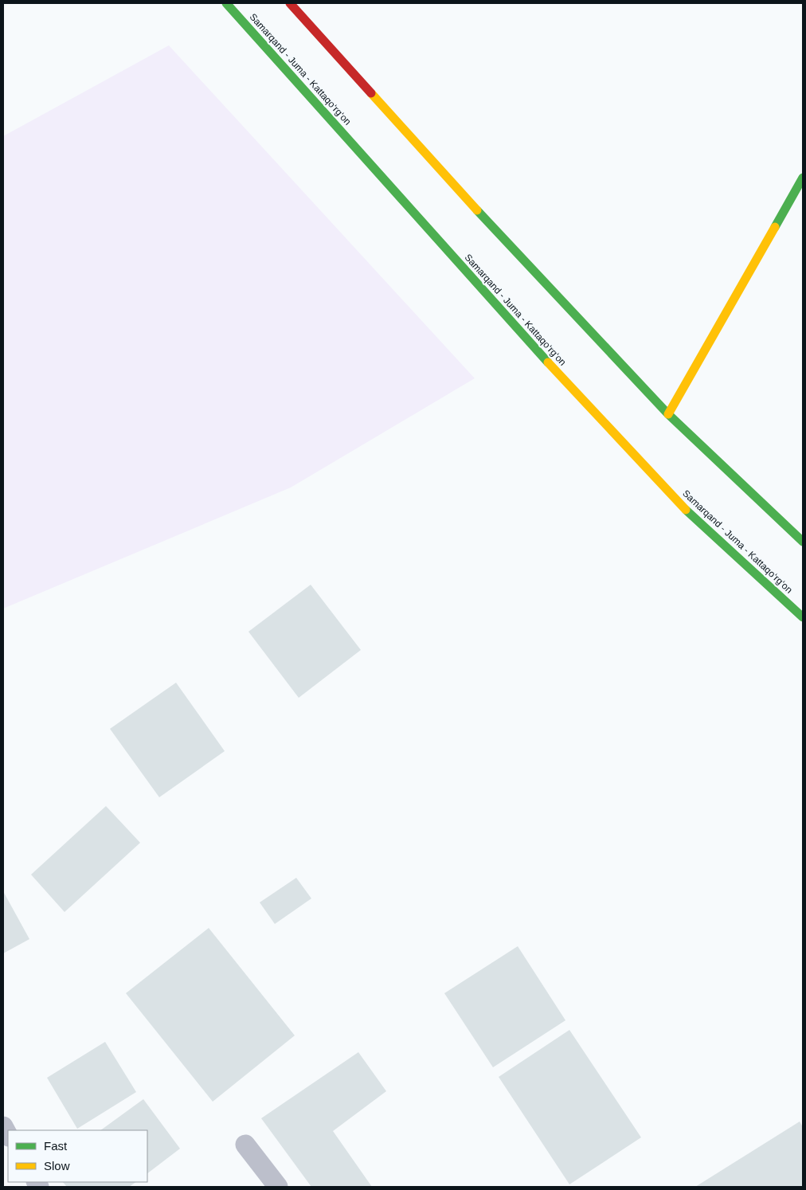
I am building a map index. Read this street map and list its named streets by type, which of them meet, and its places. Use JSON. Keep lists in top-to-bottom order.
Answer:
{
  "streets": {
    "main road": ["Samarqand - Juma - Kattaqo‘rg‘on"]
  },
  "legend": ["Fast", "Slow"]
}
